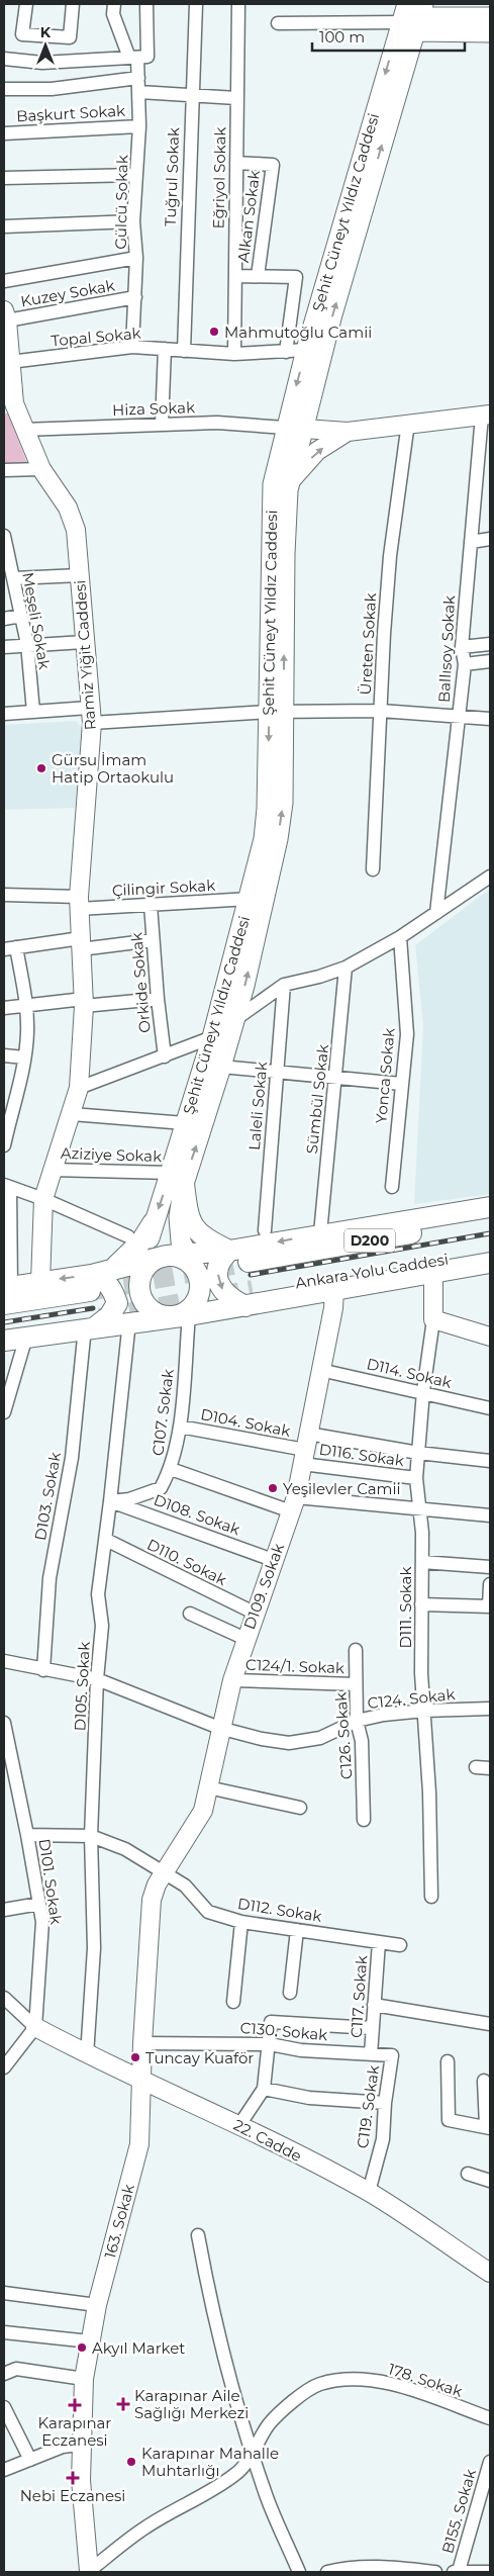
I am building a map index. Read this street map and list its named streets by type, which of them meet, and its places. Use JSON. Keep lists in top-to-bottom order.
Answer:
{
  "streets": {
    "highway": ["D200", "Ankara Yolu Caddesi"],
    "main road": [
      "Şehit Cüneyt Yıldız Caddesi",
      "Ramiz Yiğit Caddesi",
      "D109. Sokak",
      "22. Cadde",
      "163. Sokak"
    ],
    "street": [
      "Başkurt Sokak",
      "Tuğrul Sokak",
      "Eğriyol Sokak",
      "Gülcü Sokak",
      "Alkan Sokak",
      "Kuzey Sokak",
      "Topal Sokak",
      "Hiza Sokak",
      "Meşeli Sokak",
      "Üreten Sokak",
      "Ballısoy Sokak",
      "Çilingir Sokak",
      "Orkide Sokak",
      "Yonca Sokak",
      "Sümbül Sokak",
      "Laleli Sokak",
      "Aziziye Sokak",
      "D114. Sokak",
      "C107. Sokak",
      "D104. Sokak",
      "D116. Sokak",
      "D103. Sokak",
      "D108. Sokak",
      "D110. Sokak",
      "D111. Sokak",
      "C124/1. Sokak",
      "D105. Sokak",
      "C124. Sokak",
      "C126. Sokak",
      "D101. Sokak",
      "D112. Sokak",
      "C117. Sokak",
      "C130. Sokak",
      "C119. Sokak",
      "178. Sokak",
      "B155. Sokak"
    ]
  },
  "crossings": [
    ["Başkurt Sokak", "Gülcü Sokak"],
    ["Tuğrul Sokak", "Topal Sokak"],
    ["Eğriyol Sokak", "Alkan Sokak"],
    ["Eğriyol Sokak", "Topal Sokak"],
    ["Gülcü Sokak", "Kuzey Sokak"],
    ["Gülcü Sokak", "Topal Sokak"],
    ["Şehit Cüneyt Yıldız Caddesi", "Topal Sokak"],
    ["Şehit Cüneyt Yıldız Caddesi", "Hiza Sokak"],
    ["Şehit Cüneyt Yıldız Caddesi", "Çilingir Sokak"],
    ["Şehit Cüneyt Yıldız Caddesi", "Aziziye Sokak"],
    ["Şehit Cüneyt Yıldız Caddesi", "C107. Sokak"],
    ["Kuzey Sokak", "Ramiz Yiğit Caddesi"],
    ["Topal Sokak", "Ramiz Yiğit Caddesi"],
    ["Hiza Sokak", "Ramiz Yiğit Caddesi"],
    ["Ramiz Yiğit Caddesi", "Çilingir Sokak"],
    ["Ramiz Yiğit Caddesi", "Aziziye Sokak"],
    ["Çilingir Sokak", "Orkide Sokak"],
    ["D114. Sokak", "D109. Sokak"],
    ["D114. Sokak", "D111. Sokak"],
    ["C107. Sokak", "D104. Sokak"],
    ["C107. Sokak", "D108. Sokak"],
    ["C107. Sokak", "D105. Sokak"],
    ["D104. Sokak", "D116. Sokak"],
    ["D104. Sokak", "D109. Sokak"],
    ["D116. Sokak", "D109. Sokak"],
    ["D116. Sokak", "D111. Sokak"],
    ["D103. Sokak", "C124. Sokak"],
    ["D108. Sokak", "D109. Sokak"],
    ["D108. Sokak", "D105. Sokak"],
    ["D110. Sokak", "D109. Sokak"],
    ["D110. Sokak", "D105. Sokak"],
    ["D109. Sokak", "C124/1. Sokak"],
    ["D109. Sokak", "C124. Sokak"],
    ["D109. Sokak", "D112. Sokak"],
    ["D109. Sokak", "163. Sokak"],
    ["D111. Sokak", "C124. Sokak"],
    ["C124/1. Sokak", "C126. Sokak"],
    ["D105. Sokak", "C124. Sokak"],
    ["D105. Sokak", "D112. Sokak"],
    ["D105. Sokak", "22. Cadde"],
    ["C124. Sokak", "C126. Sokak"],
    ["D101. Sokak", "D112. Sokak"],
    ["D101. Sokak", "22. Cadde"],
    ["D112. Sokak", "C117. Sokak"],
    ["D112. Sokak", "163. Sokak"],
    ["C117. Sokak", "C130. Sokak"],
    ["C130. Sokak", "C119. Sokak"],
    ["C130. Sokak", "163. Sokak"],
    ["C119. Sokak", "22. Cadde"],
    ["22. Cadde", "163. Sokak"],
    ["163. Sokak", "178. Sokak"]
  ],
  "places": {
    "other": [
      "Mahmutoğlu Camii",
      "Gürsu İmam Hatip Ortaokulu",
      "Yeşilevler Camii",
      "Tuncay Kuaför",
      "Akyıl Market",
      "Karapınar Mahalle Muhtarlığı"
    ],
    "health": ["Karapınar Aile Sağlığı Merkezi", "Karapınar Eczanesi", "Nebi Eczanesi"]
  },
  "scale_bar": "100 m",
  "north": "top"
}
